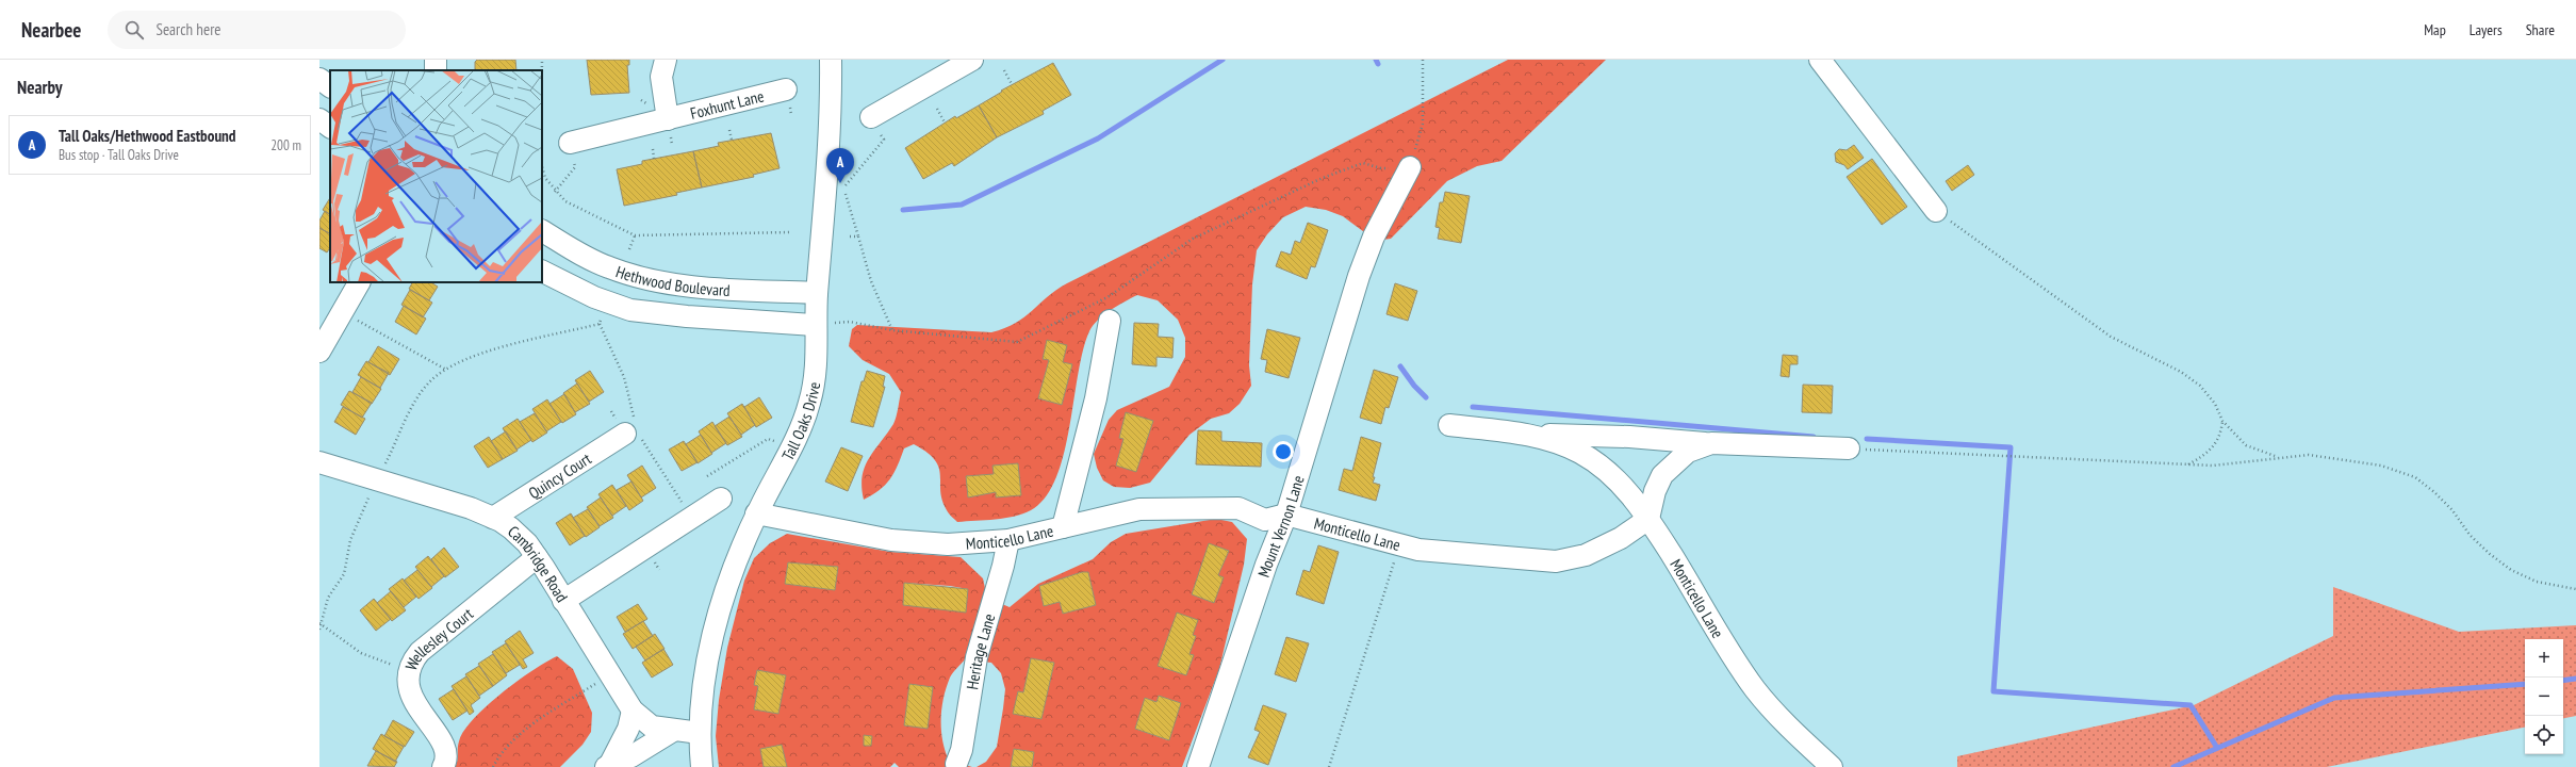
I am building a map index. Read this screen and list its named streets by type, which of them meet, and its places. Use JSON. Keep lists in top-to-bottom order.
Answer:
{
  "streets": {
    "street": [
      "Foxhunt Lane",
      "Hethwood Boulevard",
      "Tall Oaks Drive",
      "Quincy Court",
      "Mount Vernon Lane",
      "Monticello Lane",
      "Cambridge Road",
      "Wellesley Court",
      "Heritage Lane"
    ]
  },
  "crossings": [
    ["Hethwood Boulevard", "Tall Oaks Drive"],
    ["Tall Oaks Drive", "Monticello Lane"],
    ["Tall Oaks Drive", "Cambridge Road"],
    ["Quincy Court", "Cambridge Road"],
    ["Mount Vernon Lane", "Monticello Lane"],
    ["Monticello Lane", "Heritage Lane"],
    ["Cambridge Road", "Wellesley Court"]
  ],
  "page": {
    "header": "Nearbee",
    "search": "Search here",
    "nav": ["Map", "Layers", "Share"],
    "heading": "Nearby",
    "list": [
      {
        "mark": "A",
        "name": "Tall Oaks/Hethwood Eastbound",
        "note": "Bus stop · Tall Oaks Drive",
        "value": "200 m"
      }
    ],
    "pins": "A",
    "map_buttons": ["+", "−"]
  }
}
